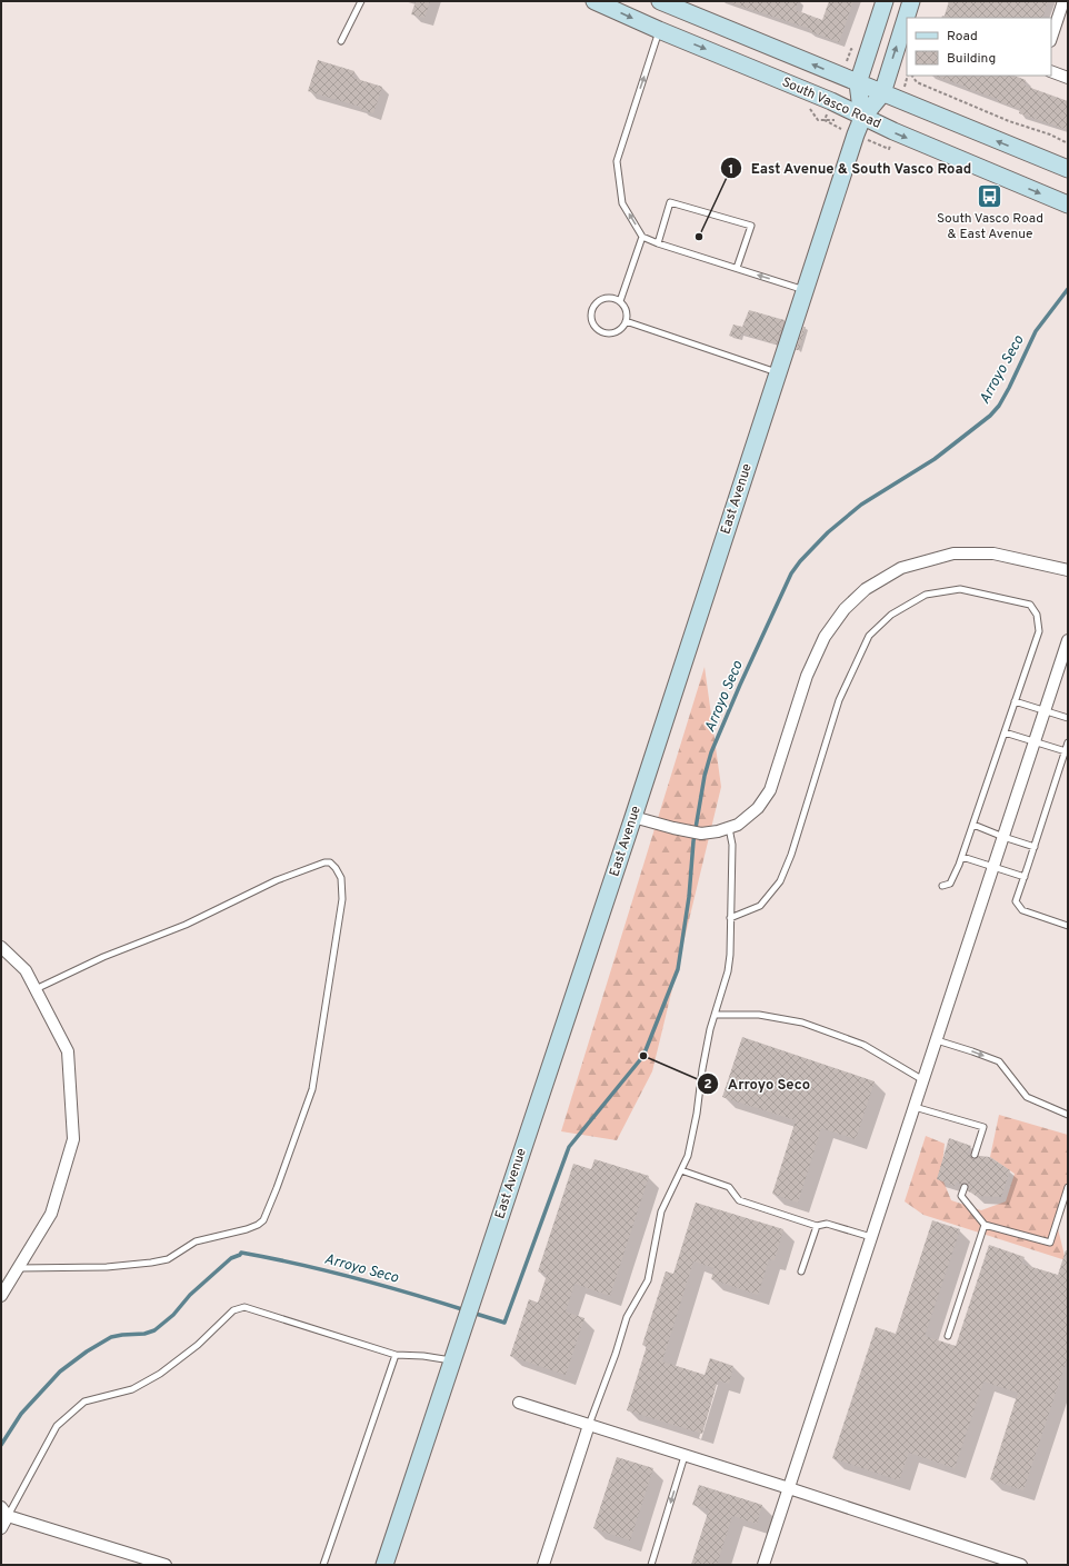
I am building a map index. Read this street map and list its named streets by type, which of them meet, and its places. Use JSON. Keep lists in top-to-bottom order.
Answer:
{
  "streets": {
    "main road": ["South Vasco Road", "East Avenue"]
  },
  "crossings": [
    ["South Vasco Road", "East Avenue"]
  ],
  "water": ["Arroyo Seco"],
  "places": {
    "bus stop": ["South Vasco Road & East Avenue"],
    "other": ["East Avenue & South Vasco Road", "Arroyo Seco"]
  },
  "legend": ["Road", "Building"]
}
